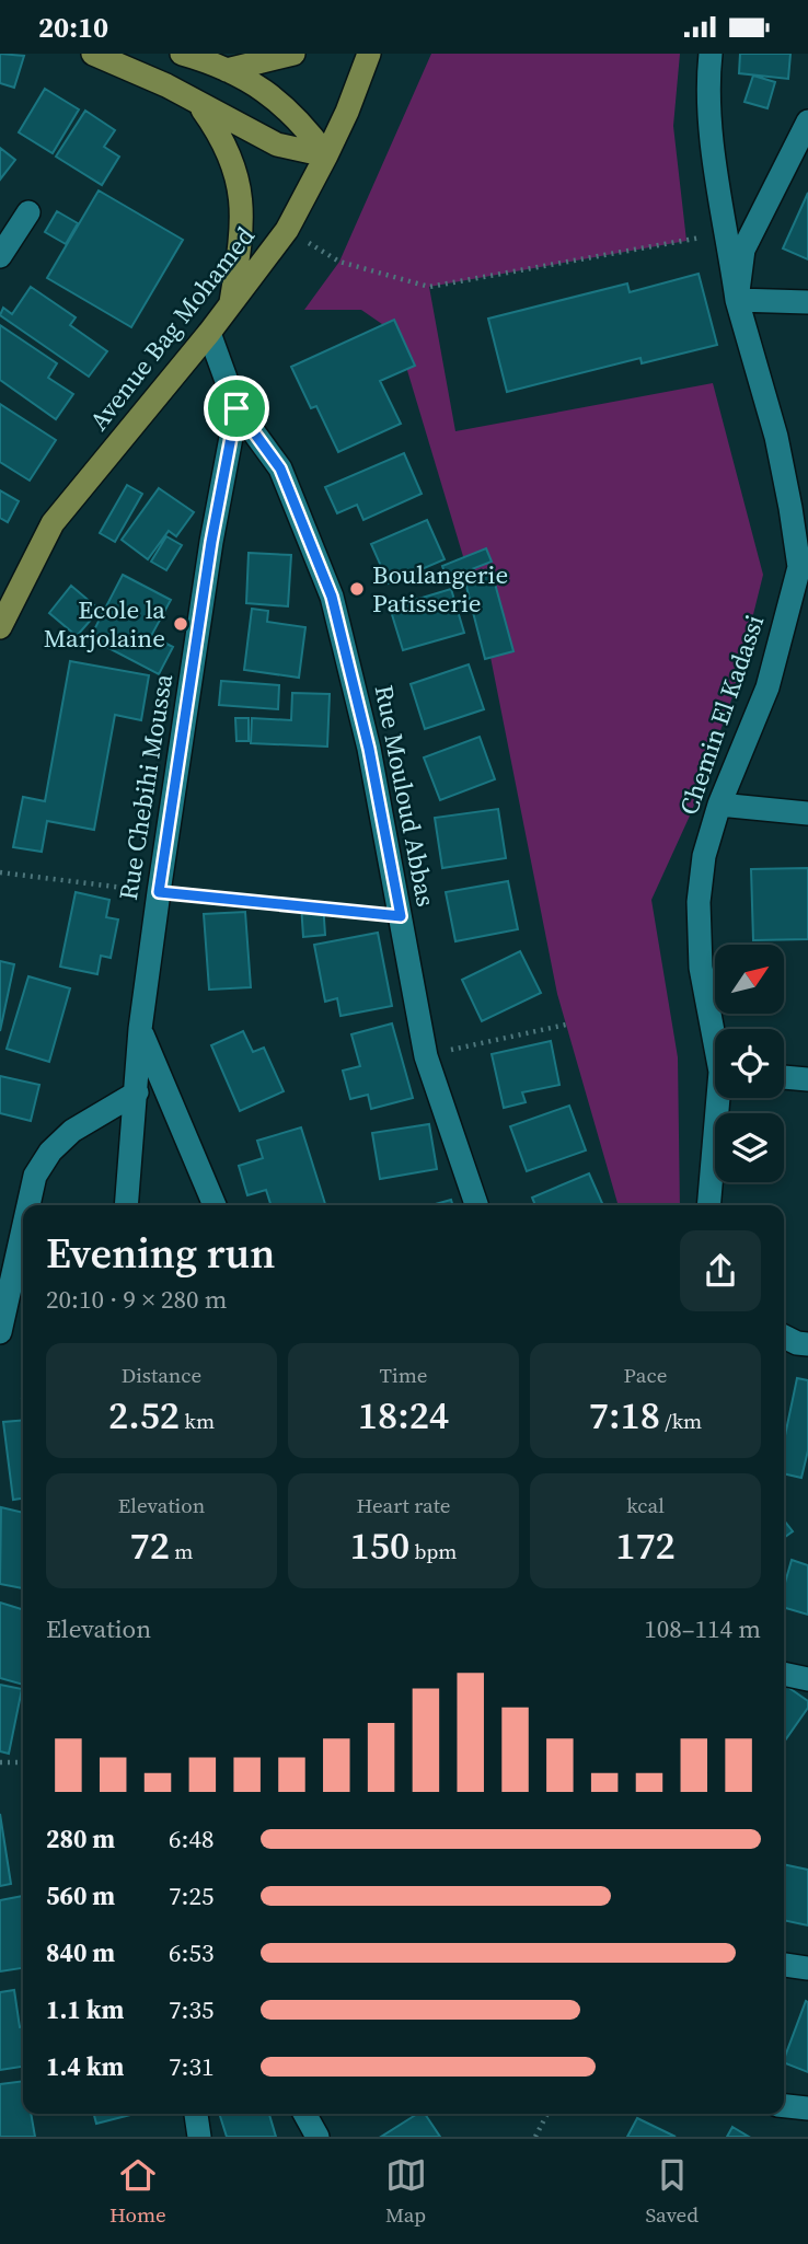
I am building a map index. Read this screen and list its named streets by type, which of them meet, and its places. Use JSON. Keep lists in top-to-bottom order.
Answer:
{
  "streets": {
    "main road": ["Avenue Bag Mohamed"],
    "street": ["Chemin El Kadassi", "Rue Chebihi Moussa", "Rue Mouloud Abbas"]
  },
  "crossings": [
    ["Rue Chebihi Moussa", "Rue Mouloud Abbas"]
  ],
  "places": ["Boulangerie Patisserie", "Ecole la Marjolaine"],
  "north": "top right",
  "page": {
    "status": "20:10",
    "heading": ["Evening run", "20:10 · 9 × 280 m"],
    "stats": [
      ["Distance", "2.52 km"],
      ["Time", "18:24"],
      ["Pace", "7:18 /km"],
      ["Elevation", "72 m"],
      ["Heart rate", "150 bpm"],
      ["kcal", "172"]
    ],
    "chart": ["Elevation", "108–114 m"],
    "list": [
      {
        "name": "280 m",
        "note": "6:48"
      },
      {
        "name": "560 m",
        "note": "7:25"
      },
      {
        "name": "840 m",
        "note": "6:53"
      },
      {
        "name": "1.1 km",
        "note": "7:35"
      },
      {
        "name": "1.4 km",
        "note": "7:31"
      }
    ],
    "tabs": ["Home", "Map", "Saved"]
  }
}
